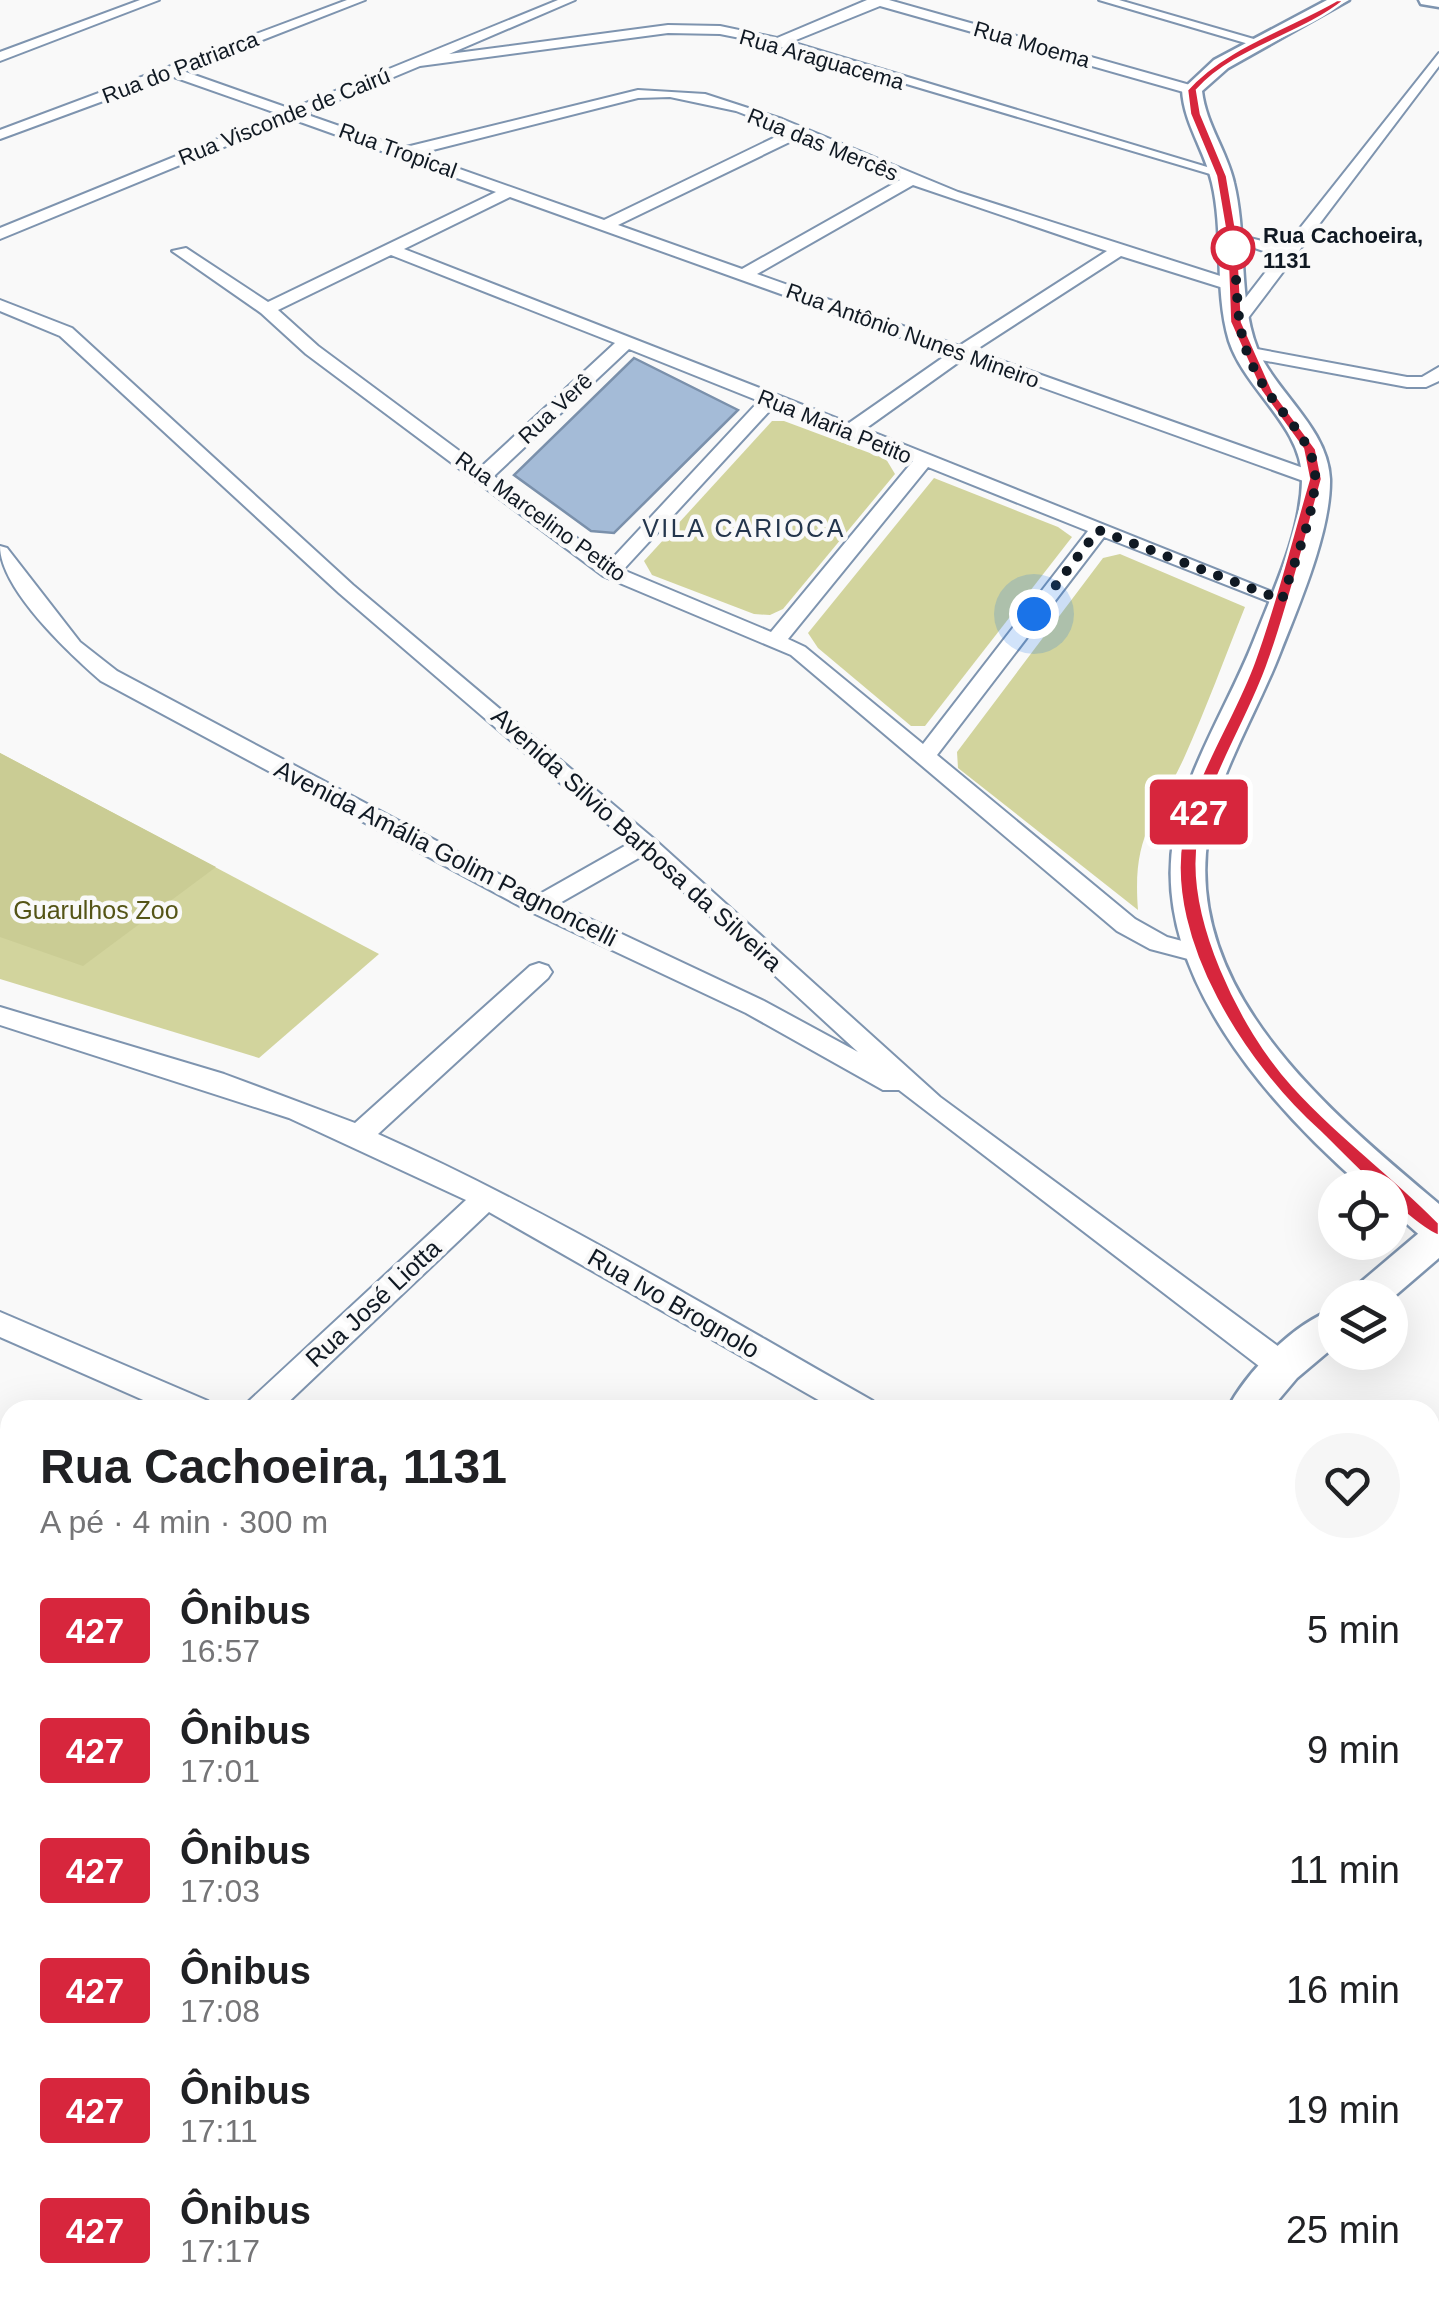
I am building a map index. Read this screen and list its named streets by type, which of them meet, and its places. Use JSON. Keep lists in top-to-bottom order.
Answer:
{
  "streets": {
    "street": [
      "Rua Moema",
      "Rua Araguacema",
      "Rua do Patriarca",
      "Rua Visconde de Cairú",
      "Rua das Mercês",
      "Rua Tropical",
      "Rua Antônio Nunes Mineiro",
      "Rua Verê",
      "Rua Maria Petito",
      "Rua Marcelino Petito",
      "Avenida Silvio Barbosa da Silveira",
      "Avenida Amália Golim Pagnoncelli",
      "Rua José Liotta",
      "Rua Ivo Brognolo"
    ]
  },
  "crossings": [
    ["Rua Araguacema", "Rua Visconde de Cairú"],
    ["Rua do Patriarca", "Rua Tropical"],
    ["Rua Visconde de Cairú", "Rua Tropical"],
    ["Rua das Mercês", "Rua Tropical"],
    ["Rua Tropical", "Rua Antônio Nunes Mineiro"],
    ["Rua Verê", "Rua Maria Petito"],
    ["Rua Verê", "Rua Marcelino Petito"],
    ["Avenida Silvio Barbosa da Silveira", "Avenida Amália Golim Pagnoncelli"],
    ["Rua José Liotta", "Rua Ivo Brognolo"]
  ],
  "districts": ["VILA CARIOCA"],
  "parks": ["Guarulhos Zoo"],
  "places": ["Rua Cachoeira, 1131"],
  "lines": ["bus line 427"],
  "page": {
    "on_map": "427",
    "heading": ["Rua Cachoeira, 1131", "A pé · 4 min · 300 m"],
    "list": [
      {
        "mark": "427",
        "name": "Ônibus",
        "note": "16:57",
        "value": "5 min"
      },
      {
        "mark": "427",
        "name": "Ônibus",
        "note": "17:01",
        "value": "9 min"
      },
      {
        "mark": "427",
        "name": "Ônibus",
        "note": "17:03",
        "value": "11 min"
      },
      {
        "mark": "427",
        "name": "Ônibus",
        "note": "17:08",
        "value": "16 min"
      },
      {
        "mark": "427",
        "name": "Ônibus",
        "note": "17:11",
        "value": "19 min"
      },
      {
        "mark": "427",
        "name": "Ônibus",
        "note": "17:17",
        "value": "25 min"
      }
    ]
  }
}
